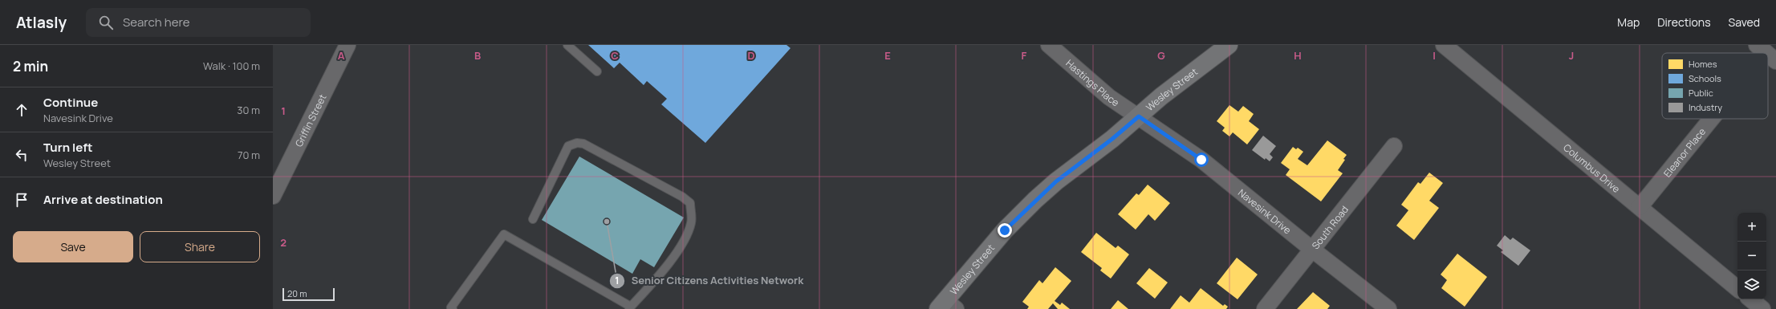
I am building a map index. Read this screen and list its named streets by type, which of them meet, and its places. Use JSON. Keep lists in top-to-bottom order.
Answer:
{
  "streets": {
    "street": [
      "Hastings Place",
      "Wesley Street",
      "Griffin Street",
      "Eleanor Place",
      "Columbus Drive",
      "Navesink Drive",
      "South Road"
    ]
  },
  "crossings": [
    ["Hastings Place", "Wesley Street"],
    ["Hastings Place", "Navesink Drive"],
    ["Wesley Street", "Navesink Drive"],
    ["Eleanor Place", "Columbus Drive"],
    ["Navesink Drive", "South Road"]
  ],
  "places": ["Senior Citizens Activities Network"],
  "legend": [
    "Homes",
    "Schools",
    "Public",
    "Industry"
  ],
  "scale_bar": "20 m",
  "page": {
    "header": "Atlasly",
    "search": "Search here",
    "nav": ["Map", "Directions", "Saved"],
    "heading": ["2 min", "Walk · 100 m"],
    "list": [
      ["Continue", "Navesink Drive", "30 m"],
      ["Turn left", "Wesley Street", "70 m"],
      "Arrive at destination"
    ],
    "map_buttons": ["+", "−"],
    "buttons": ["Save", "Share"],
    "scale": "20 m"
  },
  "grid": {
    "columns": [
      "A",
      "B",
      "C",
      "D",
      "E",
      "F",
      "G",
      "H",
      "I",
      "J"
    ],
    "rows": ["1", "2"]
  }
}
